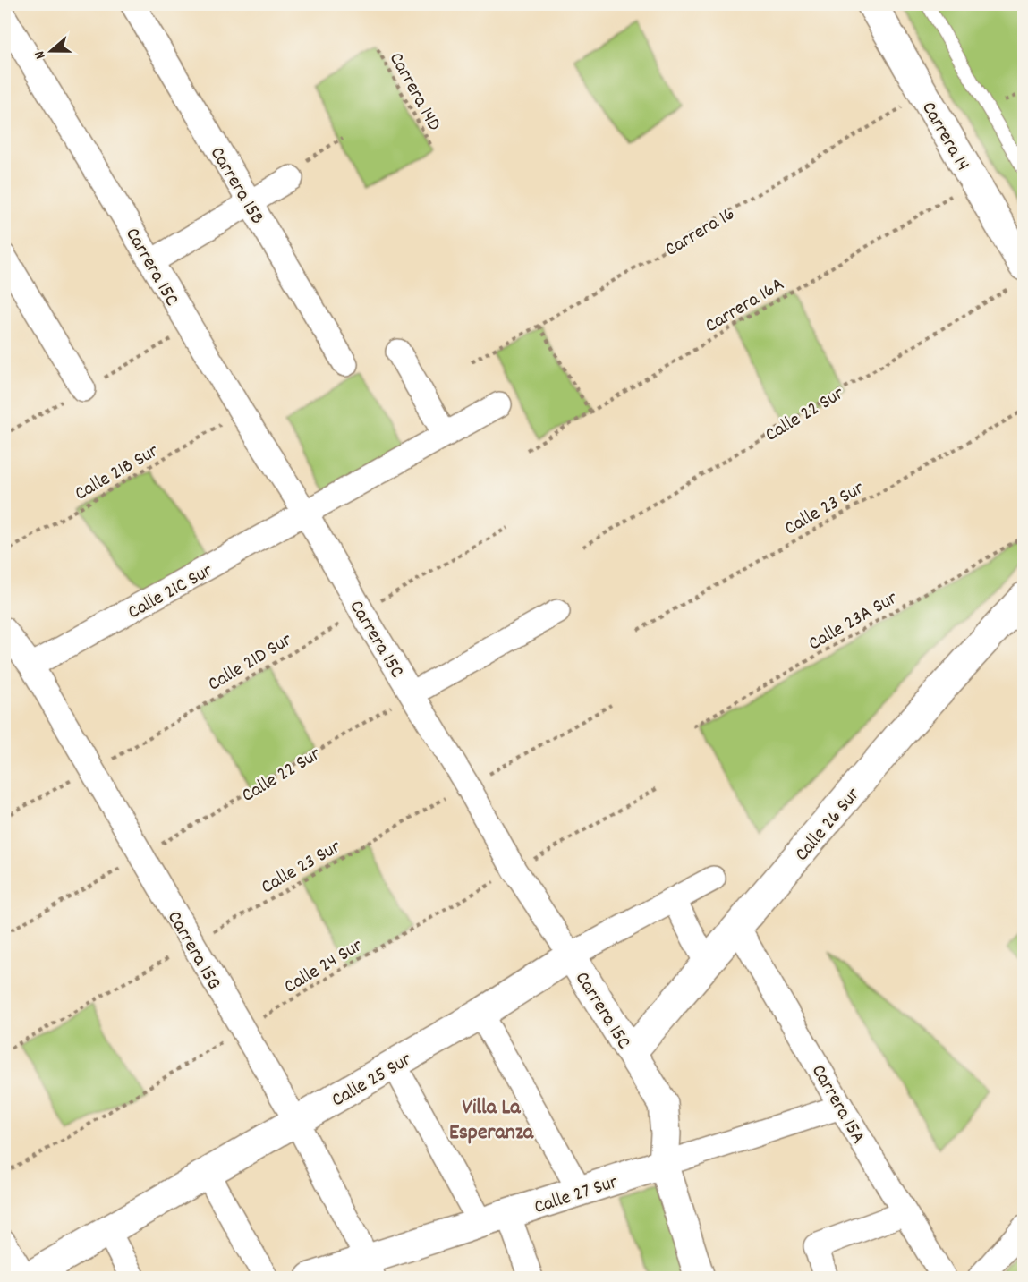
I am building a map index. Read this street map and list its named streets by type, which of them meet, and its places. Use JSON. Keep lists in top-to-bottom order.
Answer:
{
  "streets": {
    "street": [
      "Carrera 14",
      "Carrera 15B",
      "Carrera 15C",
      "Calle 21C Sur",
      "Calle 26 Sur",
      "Carrera 15G",
      "Calle 25 Sur",
      "Carrera 15A",
      "Calle 27 Sur"
    ],
    "path": [
      "Carrera 14D",
      "Carrera 16",
      "Carrera 16A",
      "Calle 22 Sur",
      "Calle 21B Sur",
      "Calle 23 Sur",
      "Calle 23A Sur",
      "Calle 21D Sur",
      "Calle 24 Sur"
    ]
  },
  "crossings": [
    ["Carrera 14", "Carrera 16"],
    ["Carrera 14", "Carrera 16A"],
    ["Carrera 14", "Calle 22 Sur"],
    ["Carrera 15C", "Calle 22 Sur"],
    ["Carrera 15C", "Calle 21B Sur"],
    ["Carrera 15C", "Calle 23 Sur"],
    ["Carrera 15C", "Calle 21C Sur"],
    ["Carrera 15C", "Calle 21D Sur"],
    ["Carrera 15C", "Calle 26 Sur"],
    ["Carrera 15C", "Calle 24 Sur"],
    ["Carrera 15C", "Calle 25 Sur"],
    ["Carrera 15C", "Calle 27 Sur"],
    ["Calle 22 Sur", "Carrera 15G"],
    ["Calle 23 Sur", "Carrera 15G"],
    ["Calle 21C Sur", "Carrera 15G"],
    ["Calle 21D Sur", "Carrera 15G"],
    ["Calle 26 Sur", "Carrera 15A"],
    ["Carrera 15G", "Calle 24 Sur"],
    ["Carrera 15G", "Calle 25 Sur"],
    ["Carrera 15G", "Calle 27 Sur"],
    ["Carrera 15A", "Calle 27 Sur"]
  ],
  "districts": ["Villa La Esperanza"],
  "north": "left"
}
